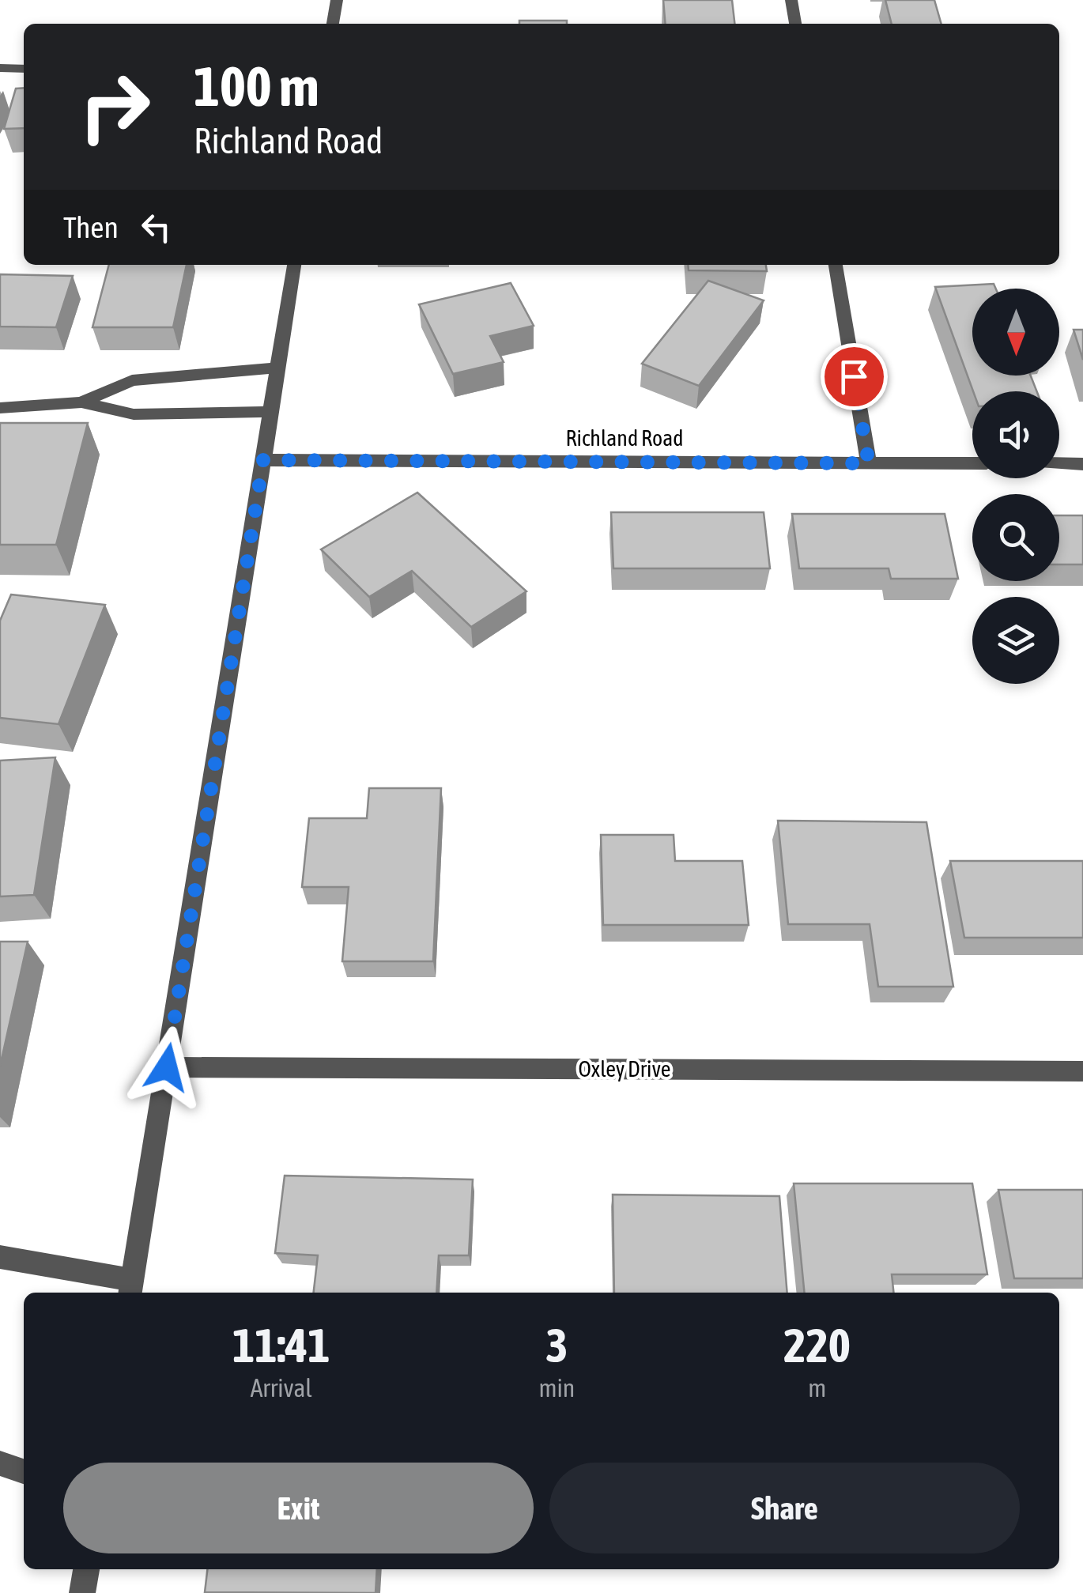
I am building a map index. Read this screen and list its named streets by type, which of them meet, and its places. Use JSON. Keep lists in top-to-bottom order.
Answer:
{
  "streets": {
    "street": ["Richland Road", "Oxley Drive"]
  },
  "north": "bottom",
  "page": {
    "turn": ["100 m", "Richland Road"],
    "then": "Then",
    "eta": [
      "11:41",
      "Arrival",
      "3",
      "min",
      "220",
      "m"
    ],
    "buttons": ["Exit", "Share"]
  }
}
